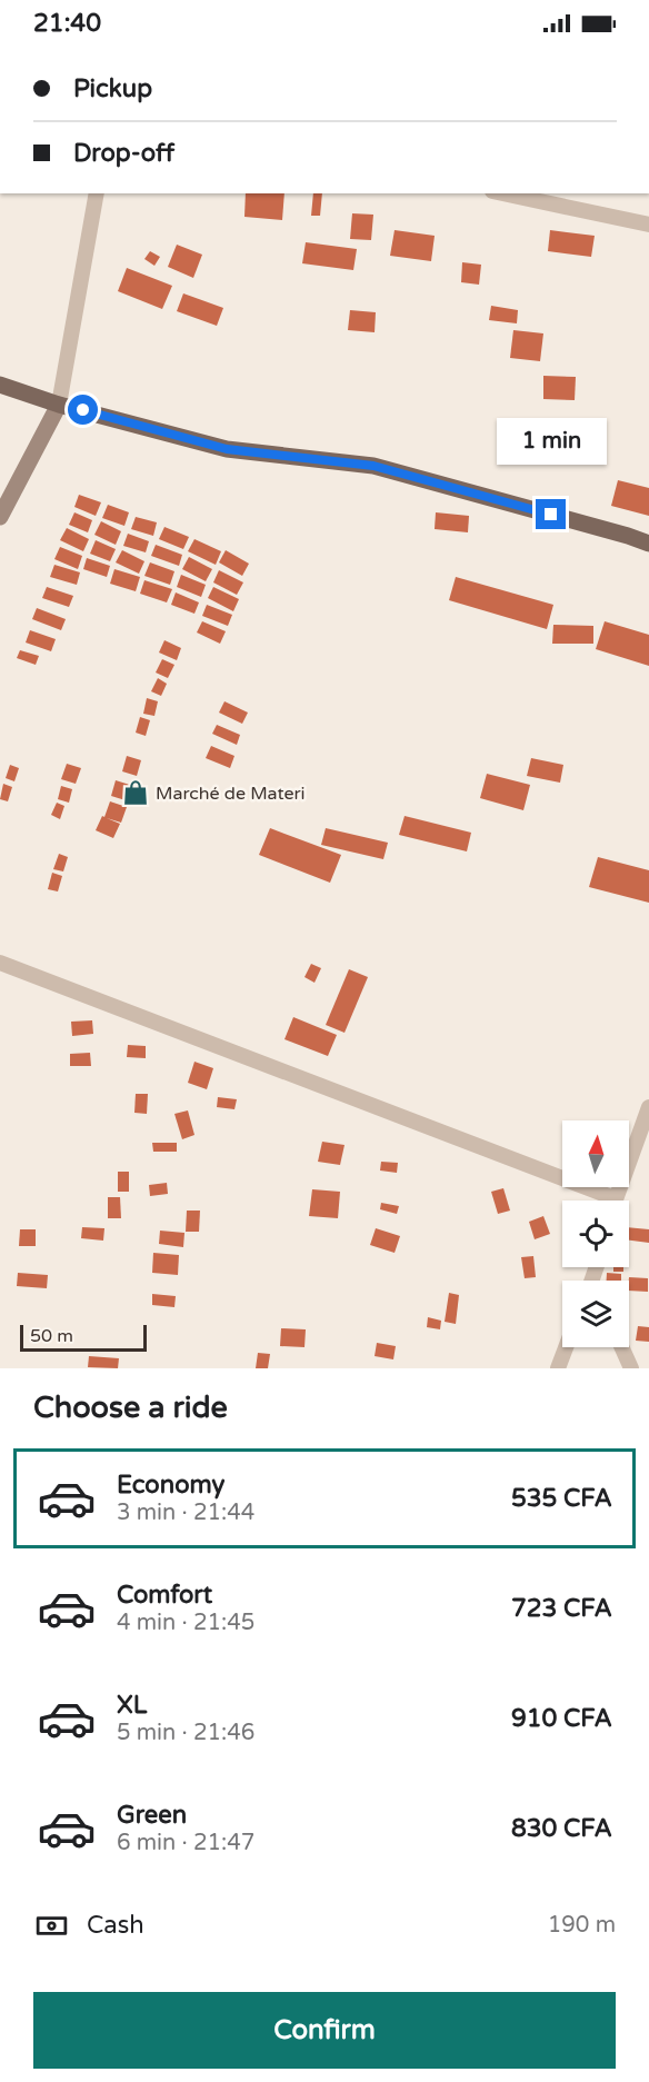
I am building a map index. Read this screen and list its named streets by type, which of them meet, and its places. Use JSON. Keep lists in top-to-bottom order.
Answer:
{
  "places": {
    "shop": ["Marché de Materi"]
  },
  "scale_bar": "50 m",
  "north": "top",
  "page": {
    "status": "21:40",
    "banner": ["Pickup", "Drop-off"],
    "bubble": "1 min",
    "scale": "50 m",
    "heading": "Choose a ride",
    "list": [
      {
        "name": "Economy",
        "note": "3 min · 21:44",
        "value": "535 CFA"
      },
      {
        "name": "Comfort",
        "note": "4 min · 21:45",
        "value": "723 CFA"
      },
      {
        "name": "XL",
        "note": "5 min · 21:46",
        "value": "910 CFA"
      },
      {
        "name": "Green",
        "note": "6 min · 21:47",
        "value": "830 CFA"
      }
    ],
    "pay": ["Cash", "190 m"],
    "buttons": "Confirm"
  }
}
